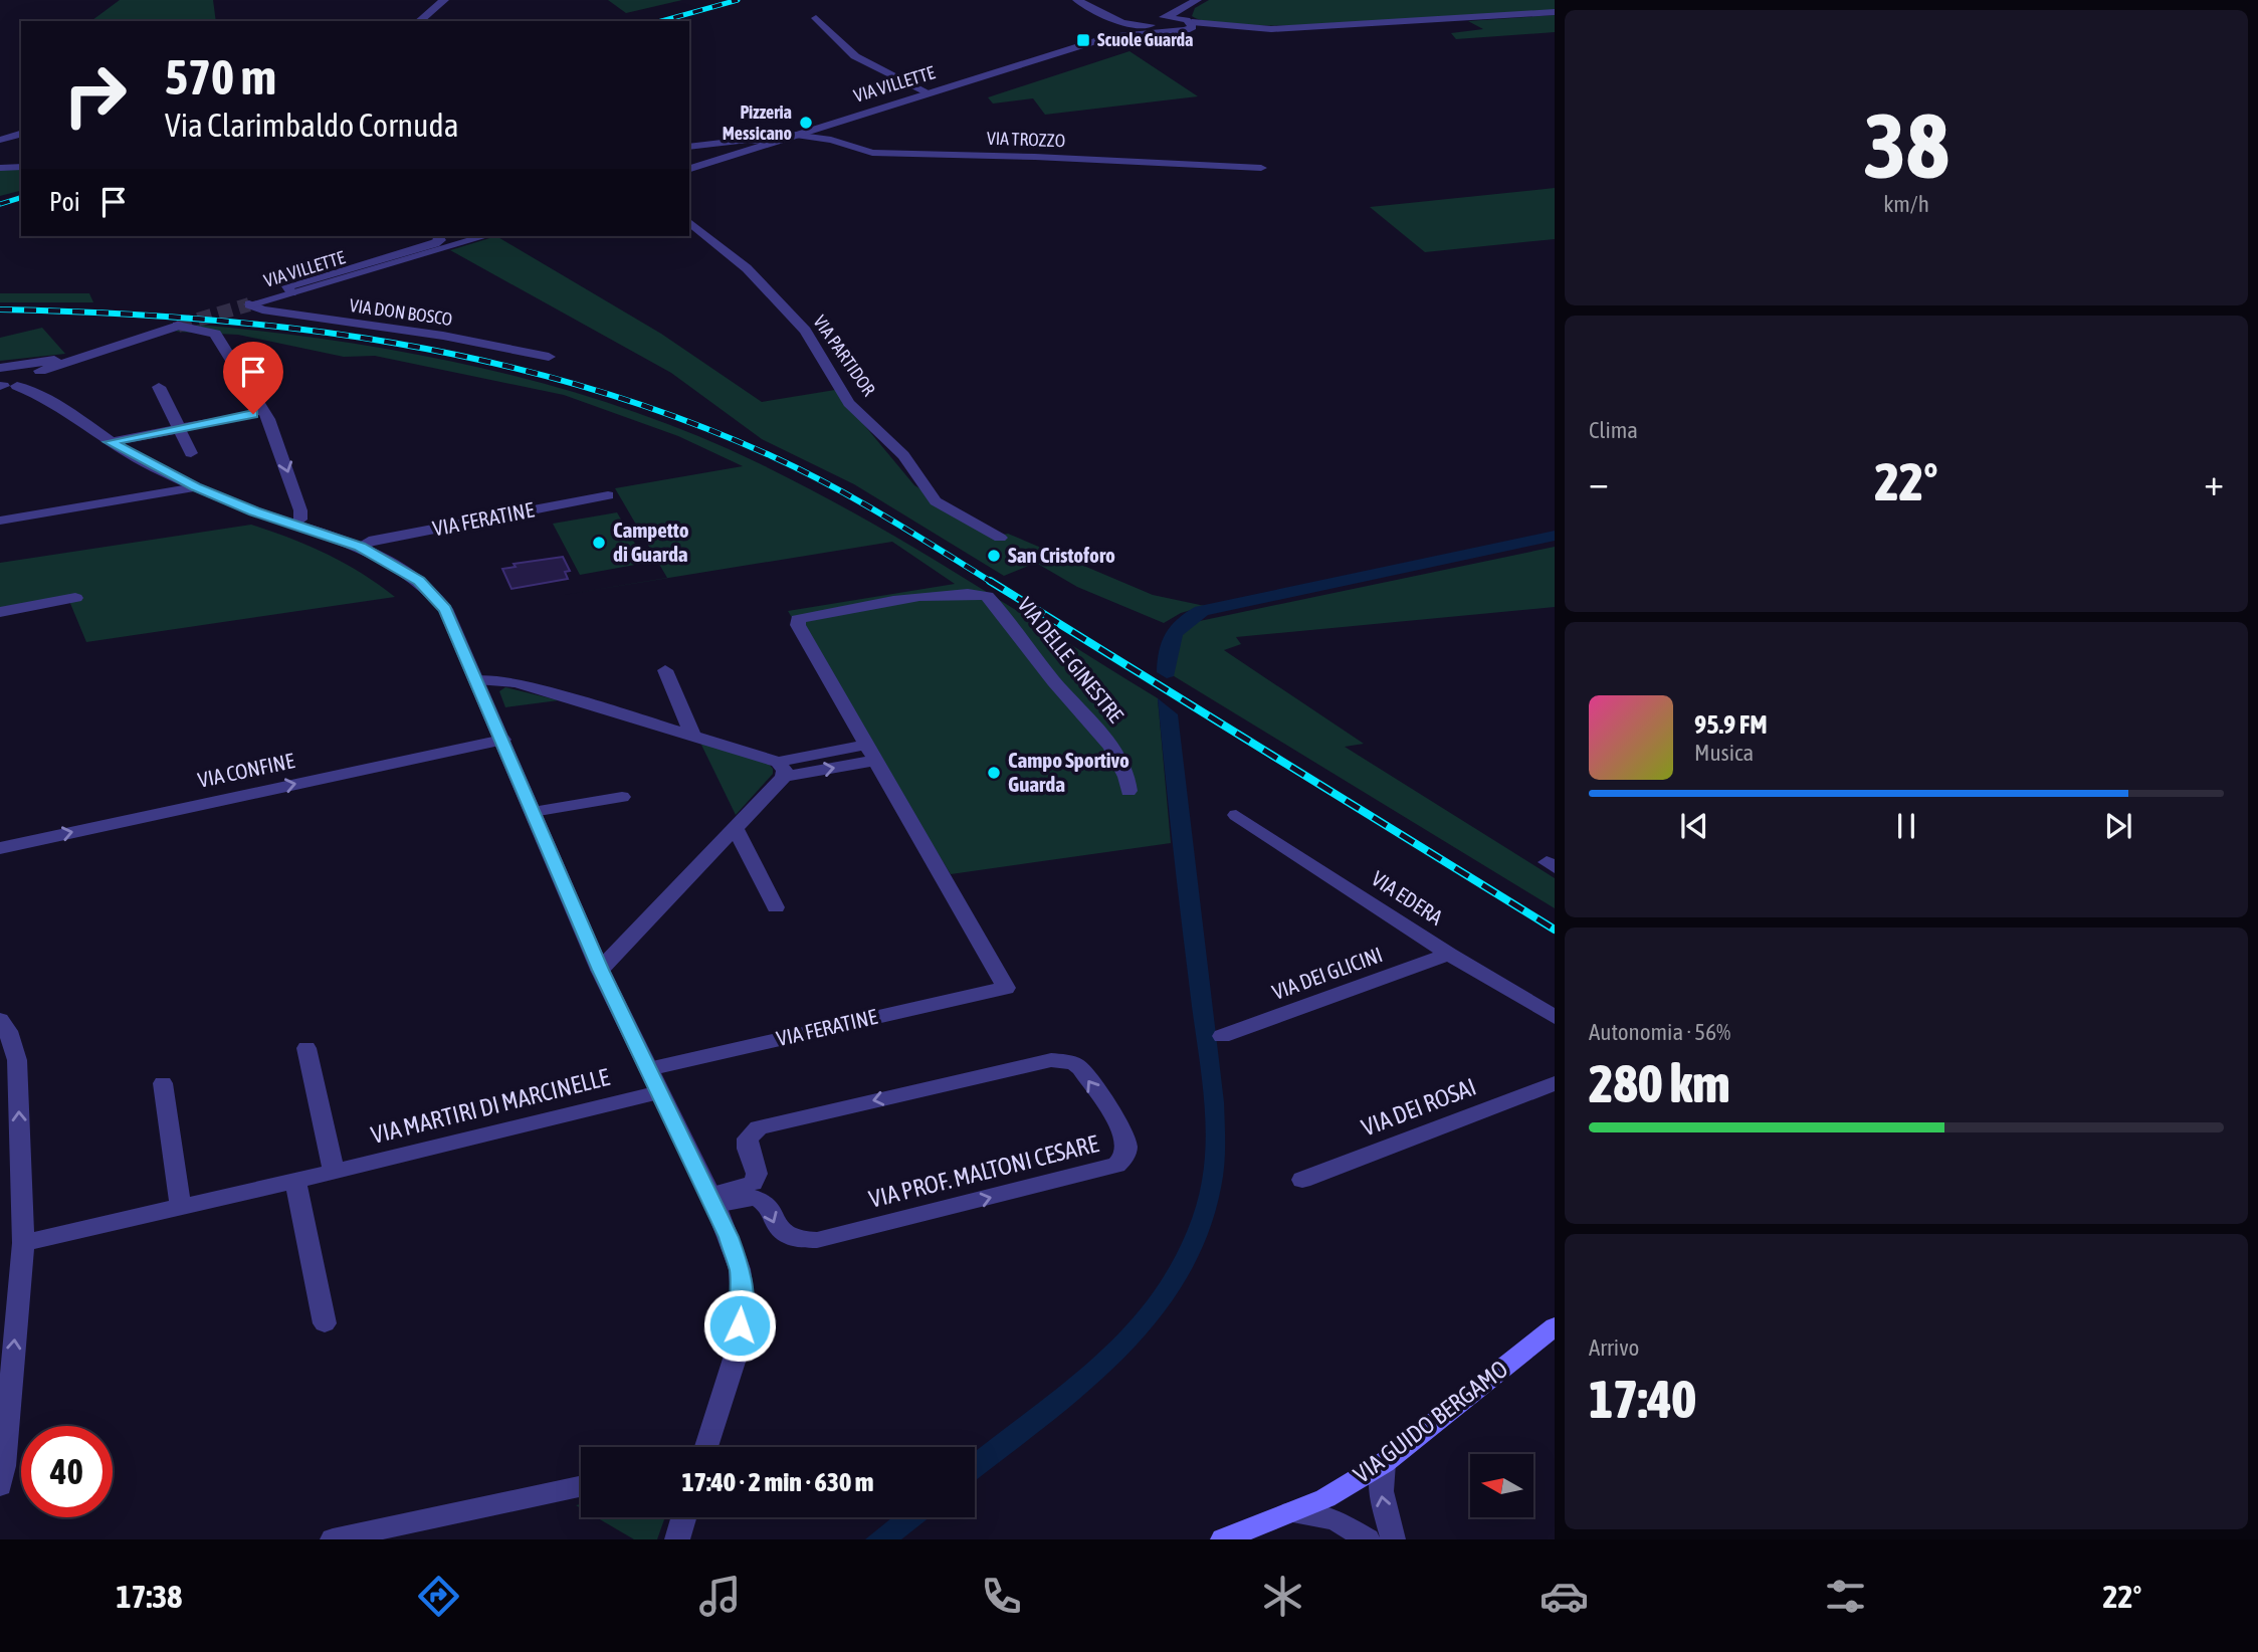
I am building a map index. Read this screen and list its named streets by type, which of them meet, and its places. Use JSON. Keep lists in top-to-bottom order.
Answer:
{
  "streets": {
    "main road": ["VIA GUIDO BERGAMO"],
    "street": [
      "VIA VILLETTE",
      "VIA TROZZO",
      "VIA DON BOSCO",
      "VIA PARTIDOR",
      "VIA FERATINE",
      "VIA DELLE GINESTRE",
      "VIA CONFINE",
      "VIA EDERA",
      "VIA DEI GLICINI",
      "VIA MARTIRI DI MARCINELLE",
      "VIA DEI ROSAI",
      "VIA PROF. MALTONI CESARE"
    ]
  },
  "crossings": [
    ["VIA VILLETTE", "VIA TROZZO"],
    ["VIA VILLETTE", "VIA DON BOSCO"],
    ["VIA FERATINE", "VIA DELLE GINESTRE"],
    ["VIA EDERA", "VIA DEI GLICINI"]
  ],
  "one_way": ["VIA CONFINE"],
  "places": {
    "transit": ["Scuole Guarda"],
    "other": [
      "Pizzeria Messicano",
      "Campetto di Guarda",
      "San Cristoforo",
      "Campo Sportivo Guarda"
    ]
  },
  "north": "left",
  "page": {
    "tile": [
      ["38", "km/h"],
      "Clima",
      ["Autonomia · 56%", "280 km"],
      ["Arrivo", "17:40"]
    ],
    "turn": ["570 m", "Via Clarimbaldo Cornuda"],
    "then": "Poi",
    "heat": ["−", "22°", "+"],
    "song": ["95.9 FM", "Musica"],
    "limit": "40",
    "trip": "17:40 · 2 min · 630 m",
    "tabs": ["17:38", "22°"]
  }
}
